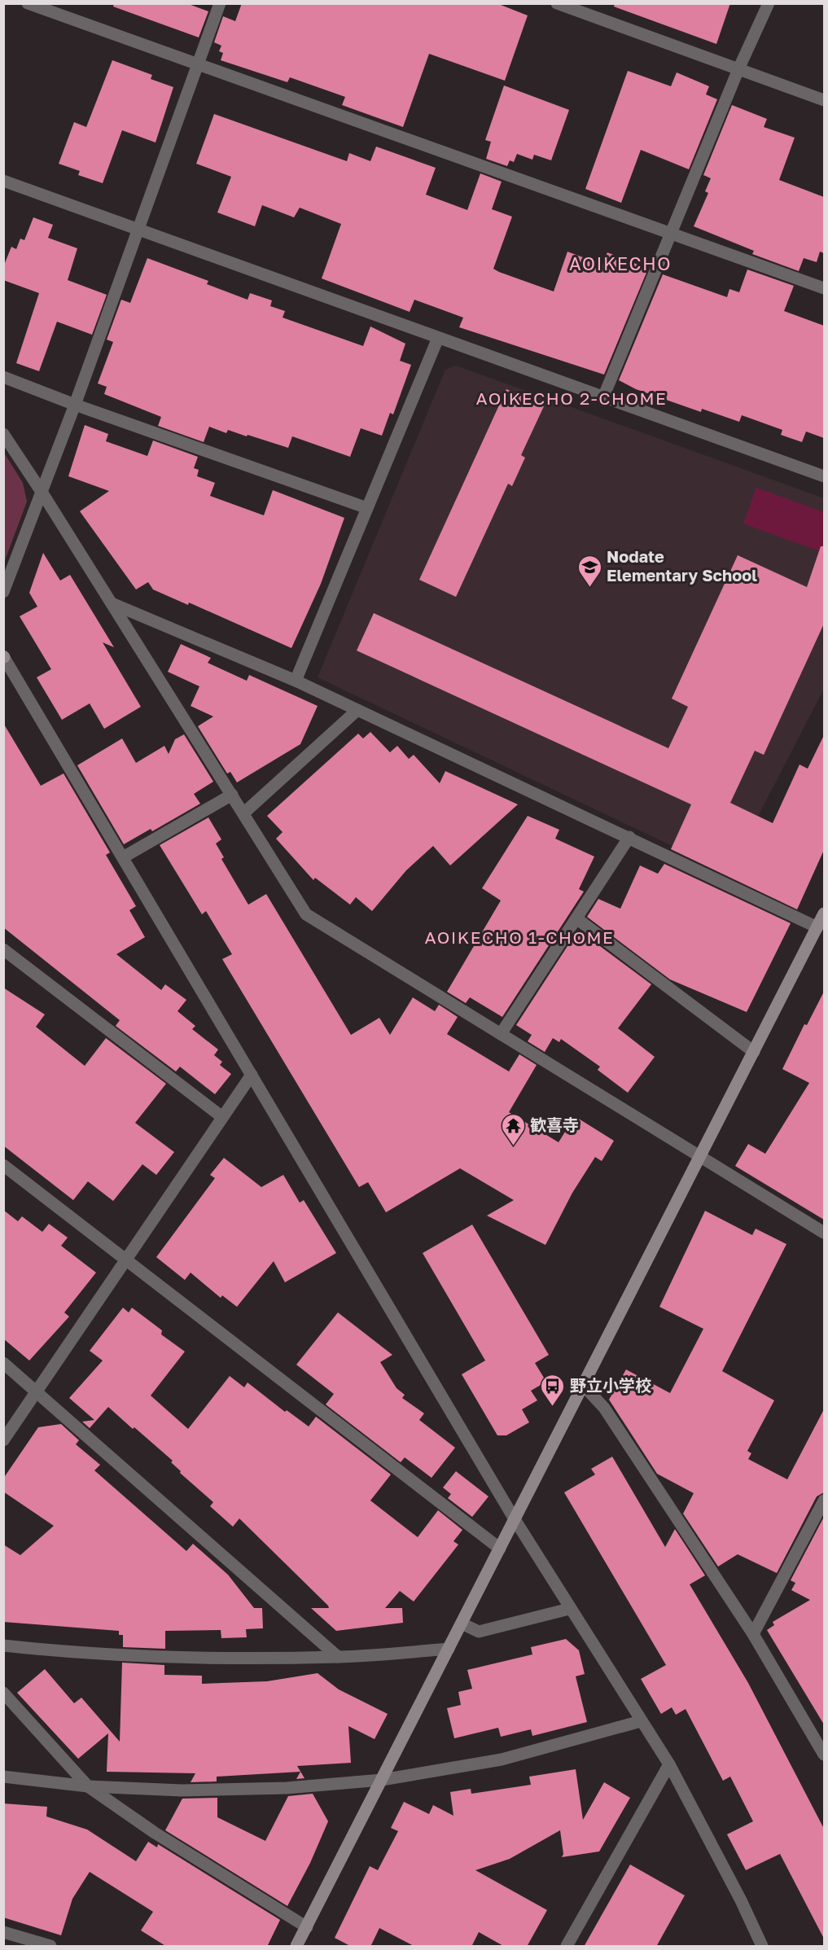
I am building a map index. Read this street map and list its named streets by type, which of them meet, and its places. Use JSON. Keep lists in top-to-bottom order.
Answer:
{
  "districts": ["AOIKECHO", "AOIKECHO 2-CHOME", "AOIKECHO 1-CHOME"],
  "places": {
    "school or university": ["Nodate Elementary School"],
    "temple": ["歓喜寺"],
    "bus stop": ["野立小学校"]
  }
}
